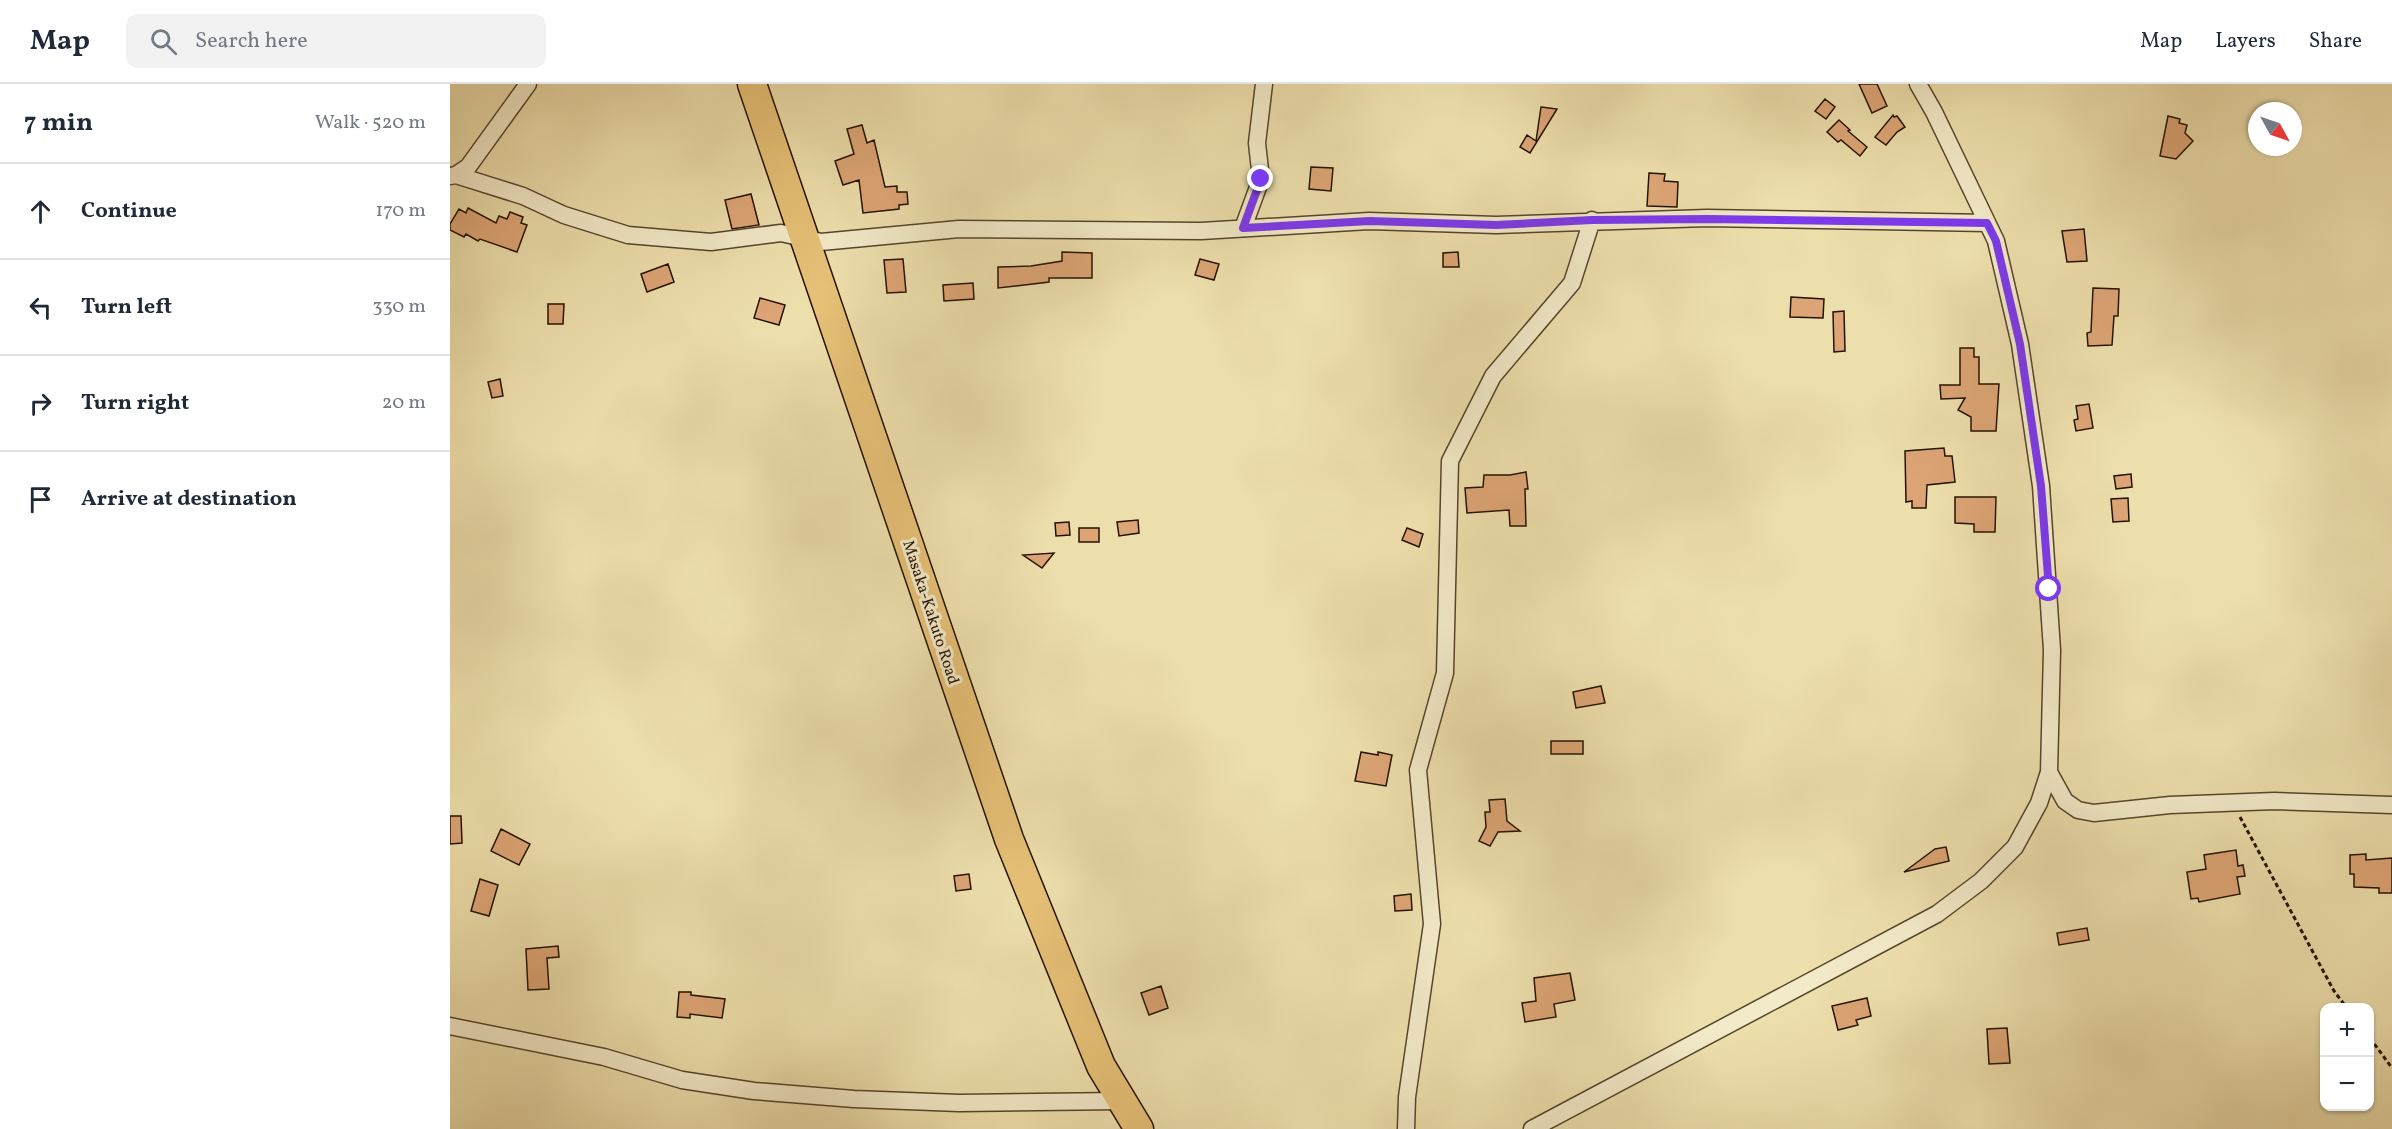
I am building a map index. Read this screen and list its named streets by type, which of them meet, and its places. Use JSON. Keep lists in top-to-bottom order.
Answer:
{
  "streets": {
    "highway": ["Masaka-Kakuto Road"]
  },
  "north": "bottom right",
  "page": {
    "header": "Map",
    "search": "Search here",
    "nav": ["Map", "Layers", "Share"],
    "heading": ["7 min", "Walk · 520 m"],
    "list": [
      ["Continue", "170 m"],
      ["Turn left", "330 m"],
      ["Turn right", "20 m"],
      "Arrive at destination"
    ],
    "map_buttons": ["+", "−"]
  }
}
